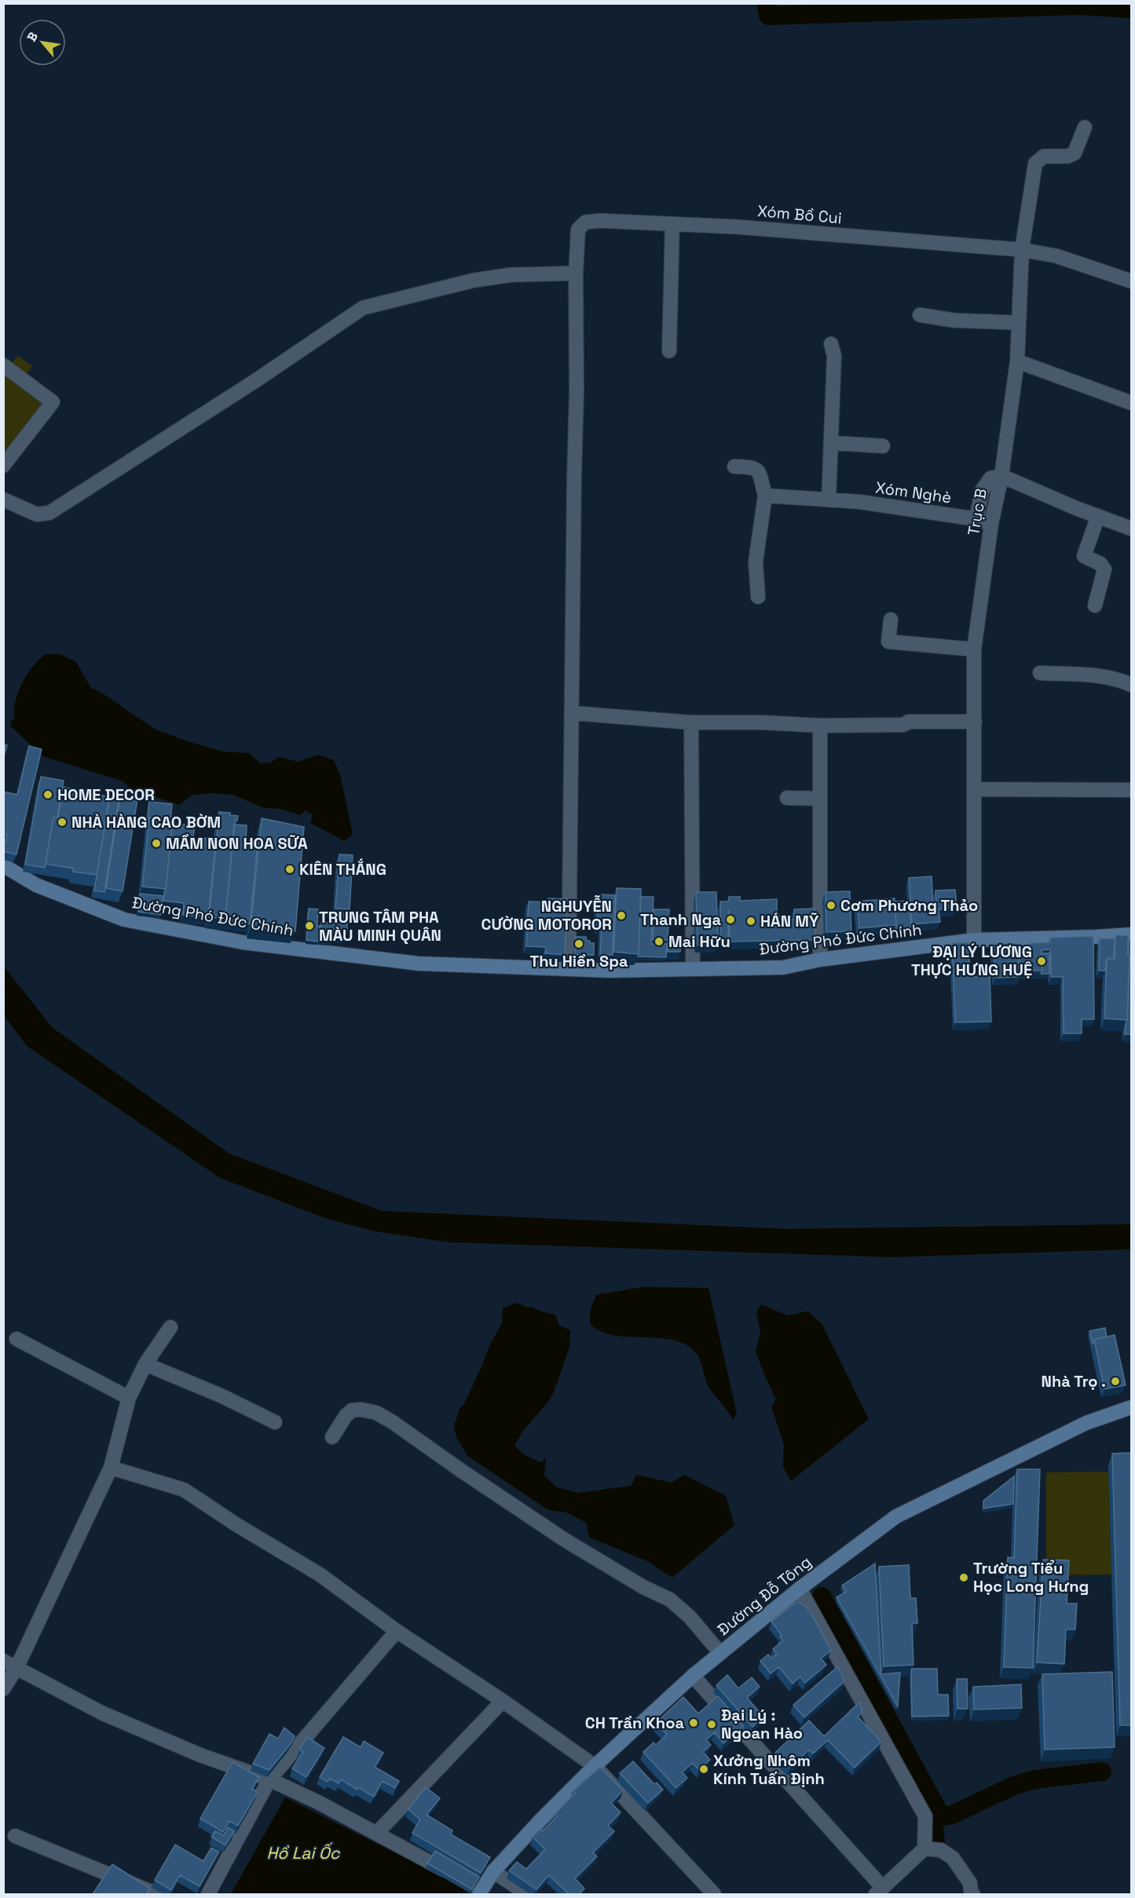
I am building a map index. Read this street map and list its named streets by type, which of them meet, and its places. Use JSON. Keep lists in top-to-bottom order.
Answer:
{
  "streets": {
    "main road": ["Đường Phó Đức Chính", "Đường Đỗ Tông"],
    "street": ["Xóm Bồ Cui", "Xóm Nghè", "Trục B"]
  },
  "crossings": [
    ["Xóm Bồ Cui", "Trục B"],
    ["Xóm Nghè", "Trục B"],
    ["Trục B", "Đường Phó Đức Chính"]
  ],
  "water": ["Hồ Lai Ốc"],
  "places": [
    "HOME DECOR",
    "NHÀ HÀNG CAO BỜM",
    "MẦM NON HOA SỮA",
    "KIÊN THẮNG",
    "Cơm Phương Thảo",
    "NGHUYỄN CƯỜNG MOTOROR",
    "Thanh Nga",
    "HÁN MỸ",
    "TRUNG TÂM PHA MÀU MINH QUÂN",
    "Mai Hữu",
    "Thu Hiền Spa",
    "ĐẠI LÝ LƯƠNG THỰC HƯNG HUỆ",
    "Nhà Trọ .",
    "Trường Tiểu Học Long Hưng",
    "CH Trần Khoa",
    "Đại Lý : Ngoan Hào",
    "Xưởng Nhôm Kính Tuấn Định"
  ],
  "north": "top left"
}
